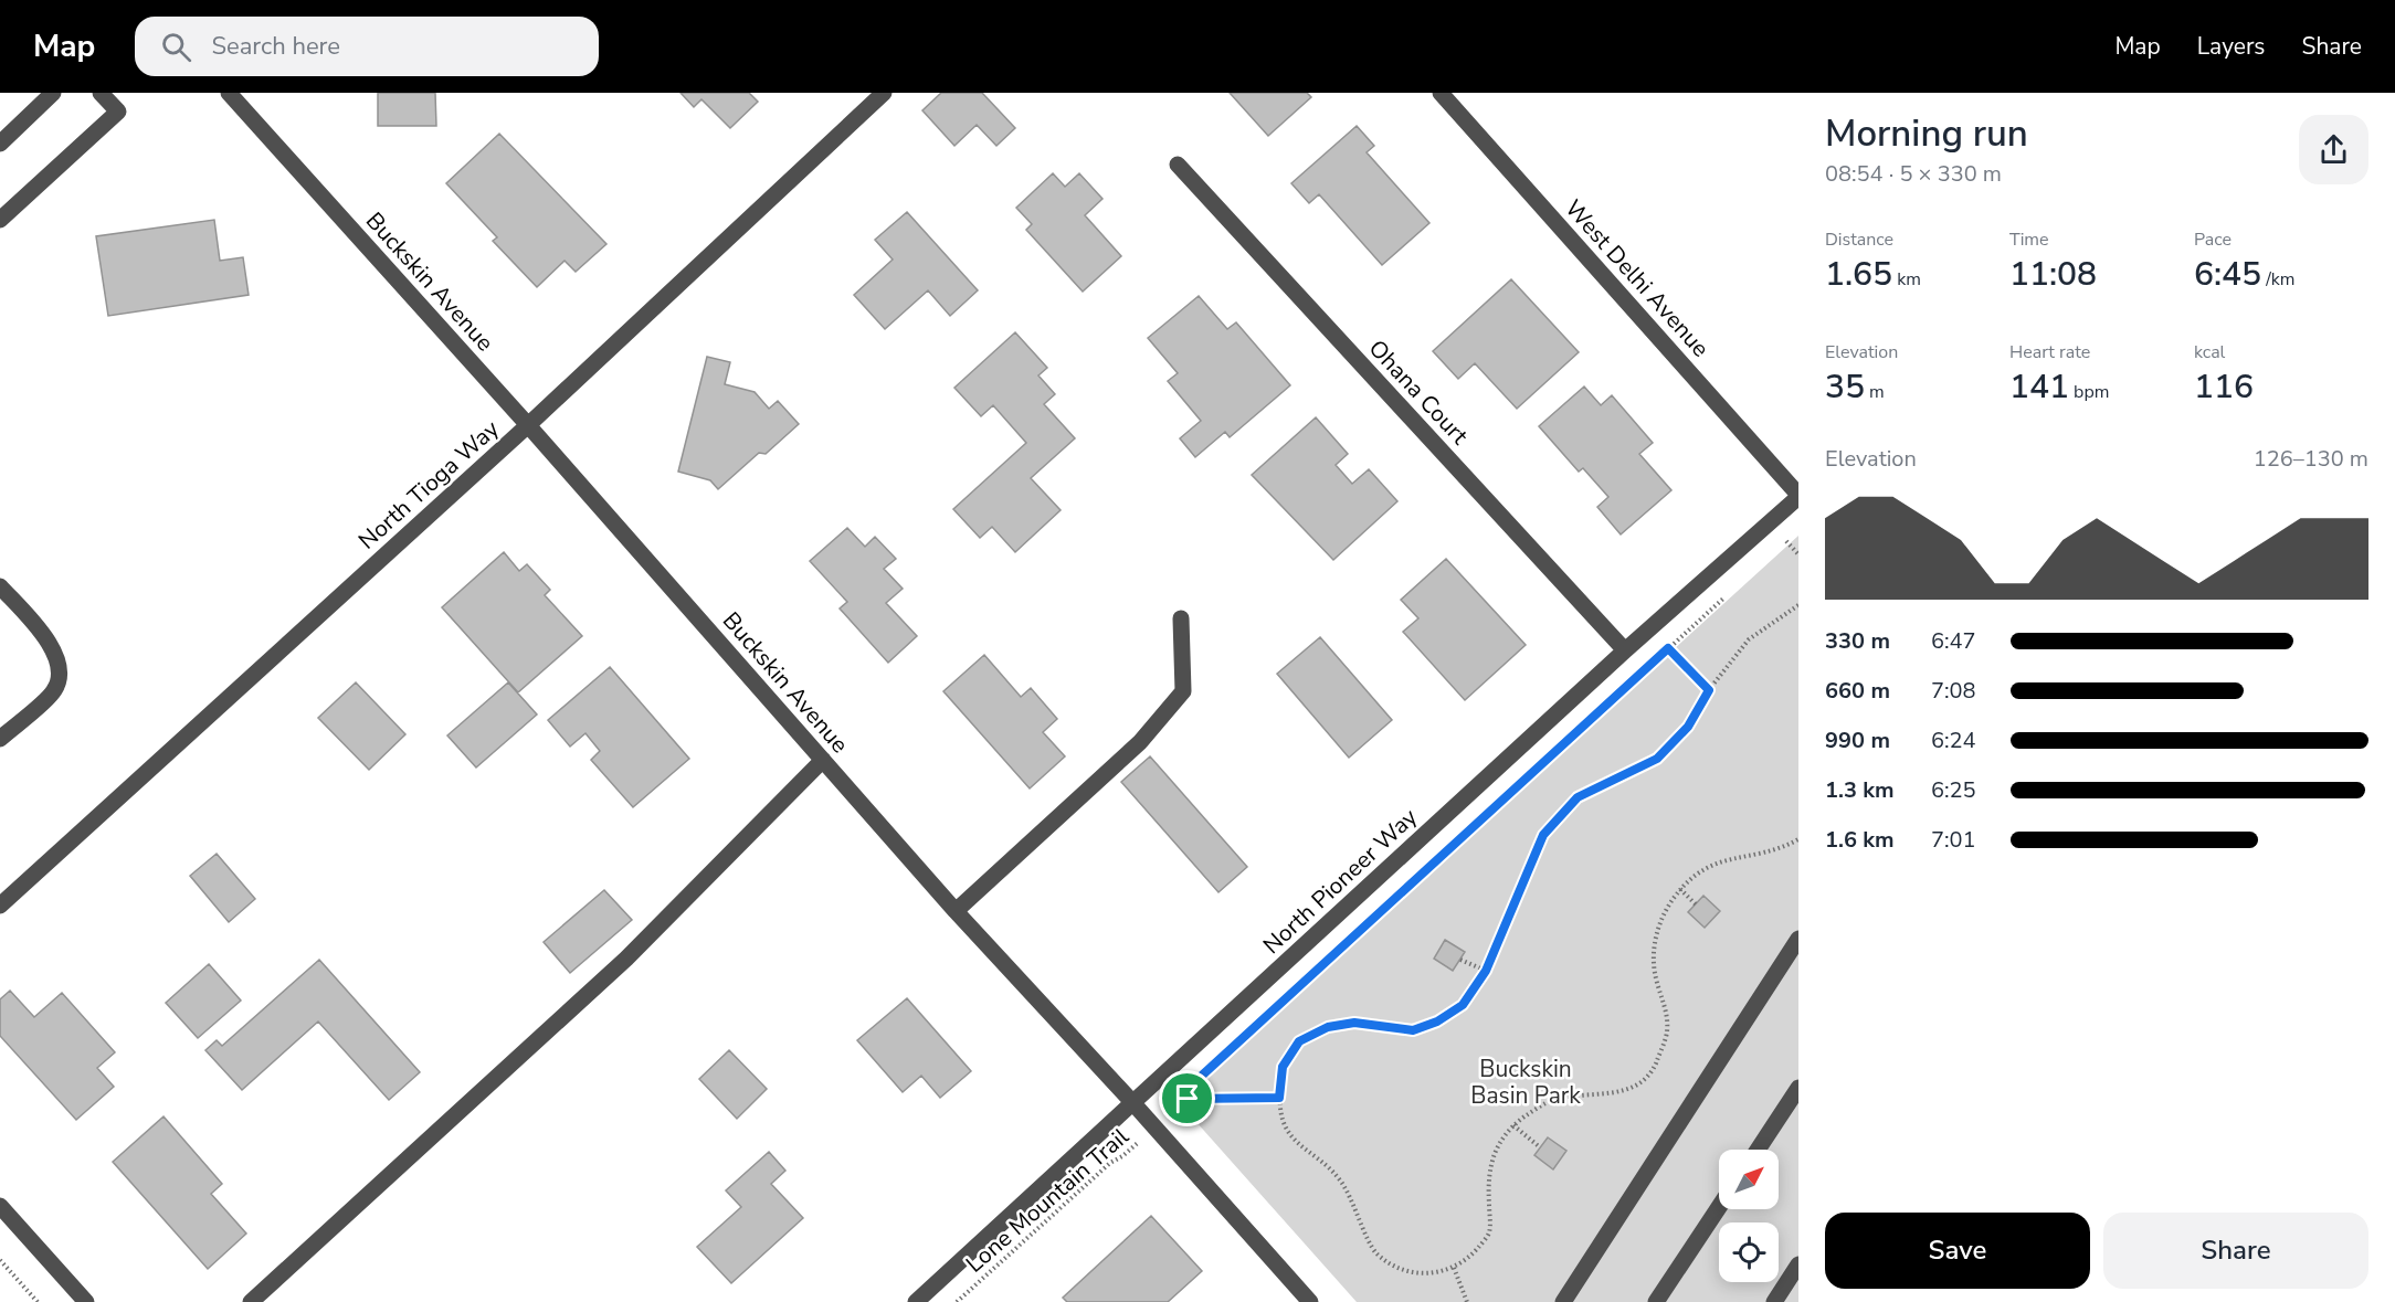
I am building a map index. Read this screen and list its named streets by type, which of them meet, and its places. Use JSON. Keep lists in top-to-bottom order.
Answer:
{
  "streets": {
    "street": [
      "West Delhi Avenue",
      "Buckskin Avenue",
      "Ohana Court",
      "North Tioga Way",
      "North Pioneer Way"
    ],
    "path": ["Lone Mountain Trail"]
  },
  "crossings": [
    ["West Delhi Avenue", "North Pioneer Way"],
    ["Buckskin Avenue", "North Tioga Way"],
    ["Buckskin Avenue", "North Pioneer Way"],
    ["Buckskin Avenue", "Lone Mountain Trail"],
    ["Ohana Court", "North Pioneer Way"]
  ],
  "parks": ["Buckskin Basin Park"],
  "north": "top right",
  "page": {
    "header": "Map",
    "search": "Search here",
    "nav": ["Map", "Layers", "Share"],
    "heading": ["Morning run", "08:54 · 5 × 330 m"],
    "stats": [
      ["Distance", "1.65 km"],
      ["Time", "11:08"],
      ["Pace", "6:45 /km"],
      ["Elevation", "35 m"],
      ["Heart rate", "141 bpm"],
      ["kcal", "116"]
    ],
    "chart": ["Elevation", "126–130 m"],
    "list": [
      {
        "name": "330 m",
        "note": "6:47"
      },
      {
        "name": "660 m",
        "note": "7:08"
      },
      {
        "name": "990 m",
        "note": "6:24"
      },
      {
        "name": "1.3 km",
        "note": "6:25"
      },
      {
        "name": "1.6 km",
        "note": "7:01"
      }
    ],
    "buttons": ["Save", "Share"]
  }
}
